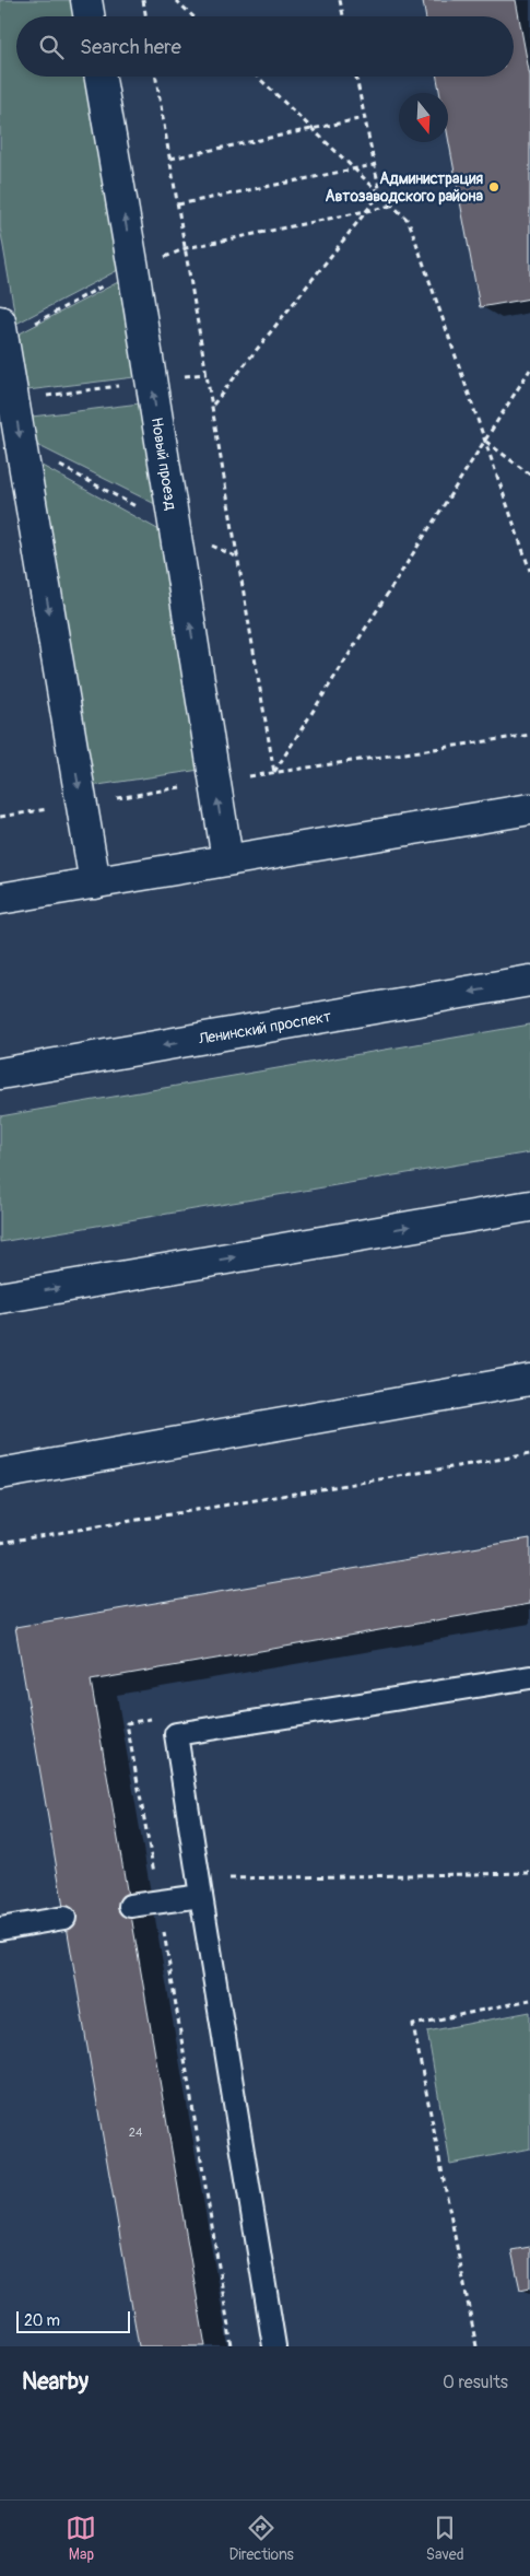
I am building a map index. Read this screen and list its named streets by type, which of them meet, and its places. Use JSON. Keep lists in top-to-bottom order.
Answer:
{
  "streets": {
    "street": ["Новый проезд", "Ленинский проспект"]
  },
  "places": ["Администрация Автозаводского района"],
  "house_numbers": ["24"],
  "scale_bar": "20 m",
  "north": "bottom",
  "page": {
    "search": "Search here",
    "scale": "20 m",
    "heading": ["Nearby", "0 results"],
    "nav": ["Map", "Directions", "Saved"]
  }
}
